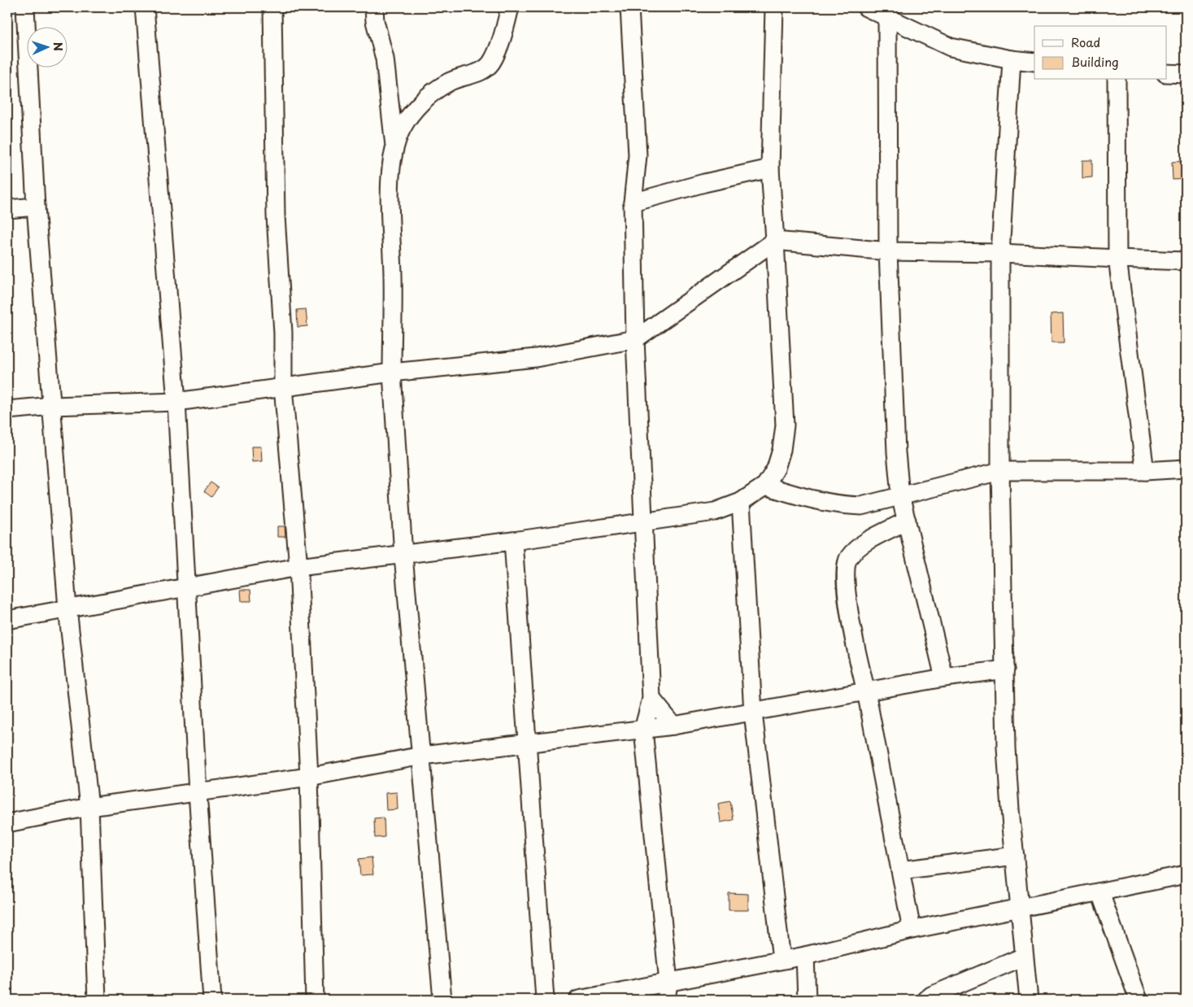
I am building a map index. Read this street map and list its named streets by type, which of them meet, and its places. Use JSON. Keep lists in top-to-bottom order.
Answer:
{
  "legend": ["Road", "Building"],
  "north": "right"
}
